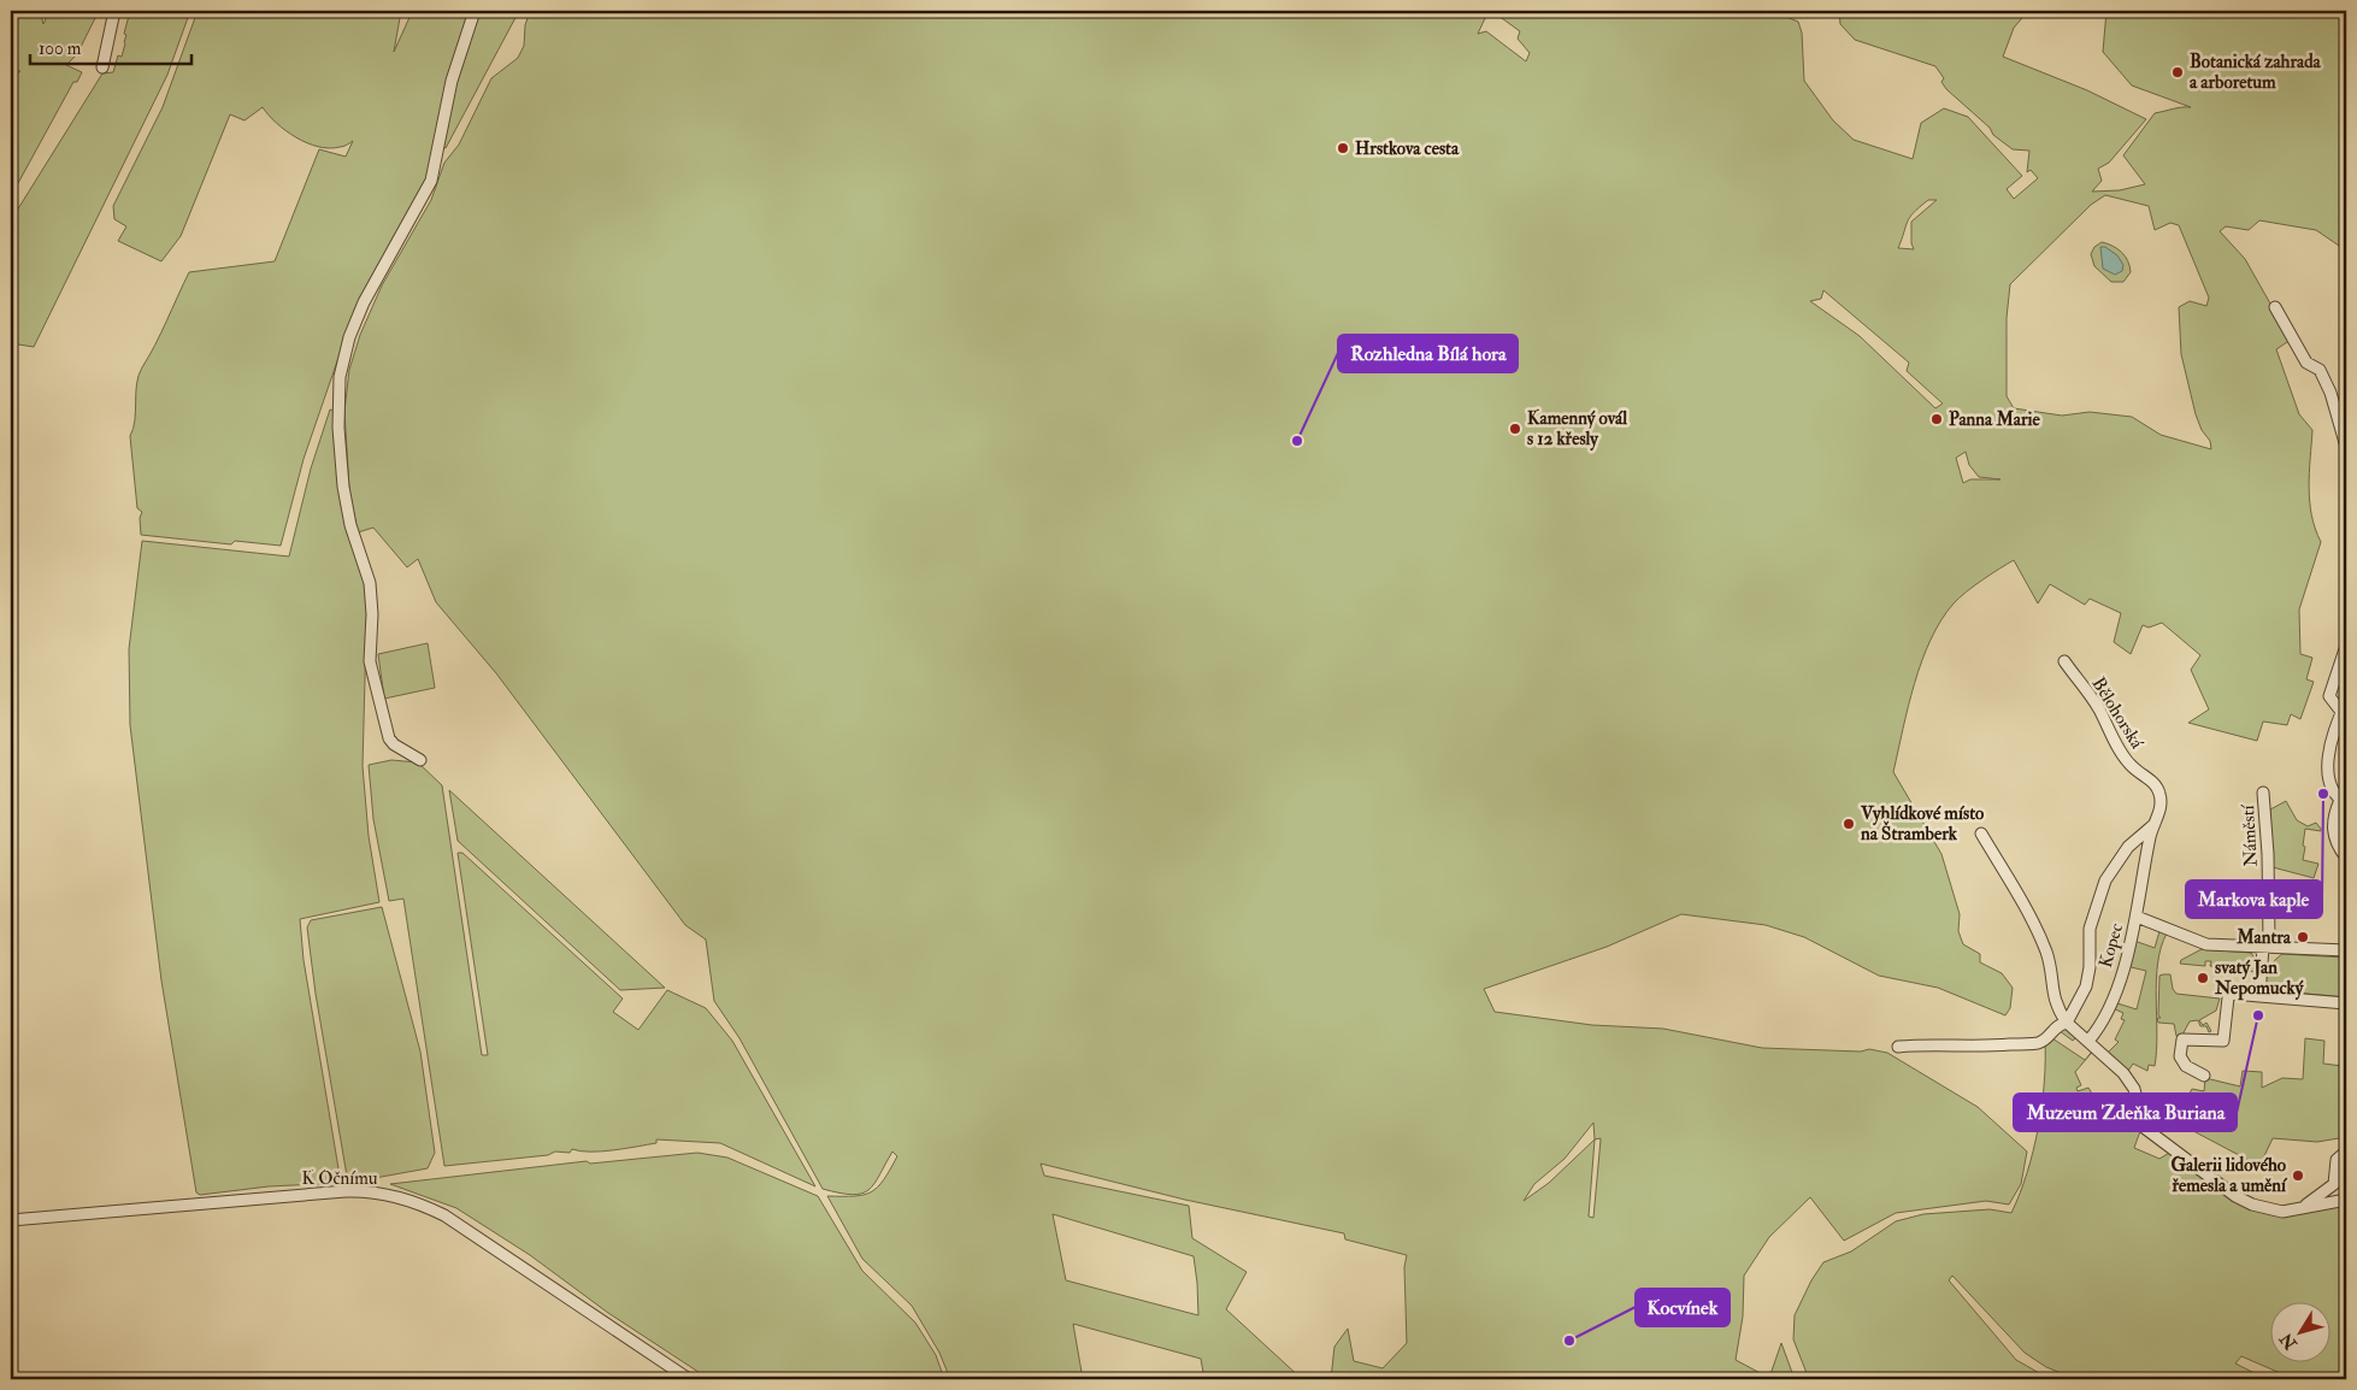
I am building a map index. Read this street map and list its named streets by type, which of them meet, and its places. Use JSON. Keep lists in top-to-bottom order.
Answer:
{
  "streets": {
    "street": [
      "Bělohorská",
      "Náměstí",
      "Kopec",
      "K Očnímu"
    ]
  },
  "crossings": [
    ["Bělohorská", "Kopec"]
  ],
  "places": [
    "Botanická zahrada a arboretum",
    "Hrstkova cesta",
    "Panna Marie",
    "Kamenný ovál s 12 křesly",
    "Rozhledna Bílá hora",
    "Markova kaple",
    "Vyhlídkové místo na Štramberk",
    "Mantra",
    "svatý Jan Nepomucký",
    "Muzeum Zdeňka Buriana",
    "Galerii lidového řemesla a umění",
    "Kocvínek"
  ],
  "scale_bar": "100 m",
  "north": "bottom left"
}
